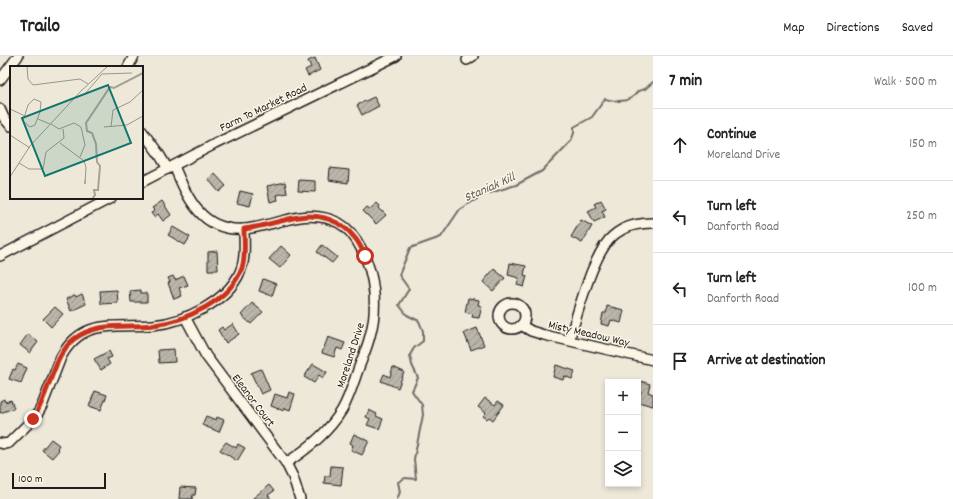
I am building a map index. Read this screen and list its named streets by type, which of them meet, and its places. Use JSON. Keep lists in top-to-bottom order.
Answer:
{
  "streets": {
    "street": [
      "Farm To Market Road",
      "Misty Meadow Way",
      "Moreland Drive",
      "Eleanor Court"
    ]
  },
  "crossings": [
    ["Farm To Market Road", "Moreland Drive"],
    ["Moreland Drive", "Eleanor Court"]
  ],
  "water": ["Staniak Kill"],
  "scale_bar": "100 m",
  "page": {
    "header": "Trailo",
    "nav": ["Map", "Directions", "Saved"],
    "heading": ["7 min", "Walk · 500 m"],
    "list": [
      ["Continue", "Moreland Drive", "150 m"],
      ["Turn left", "Danforth Road", "250 m"],
      ["Turn left", "Danforth Road", "100 m"],
      "Arrive at destination"
    ],
    "map_buttons": ["+", "−"],
    "scale": "100 m"
  }
}
